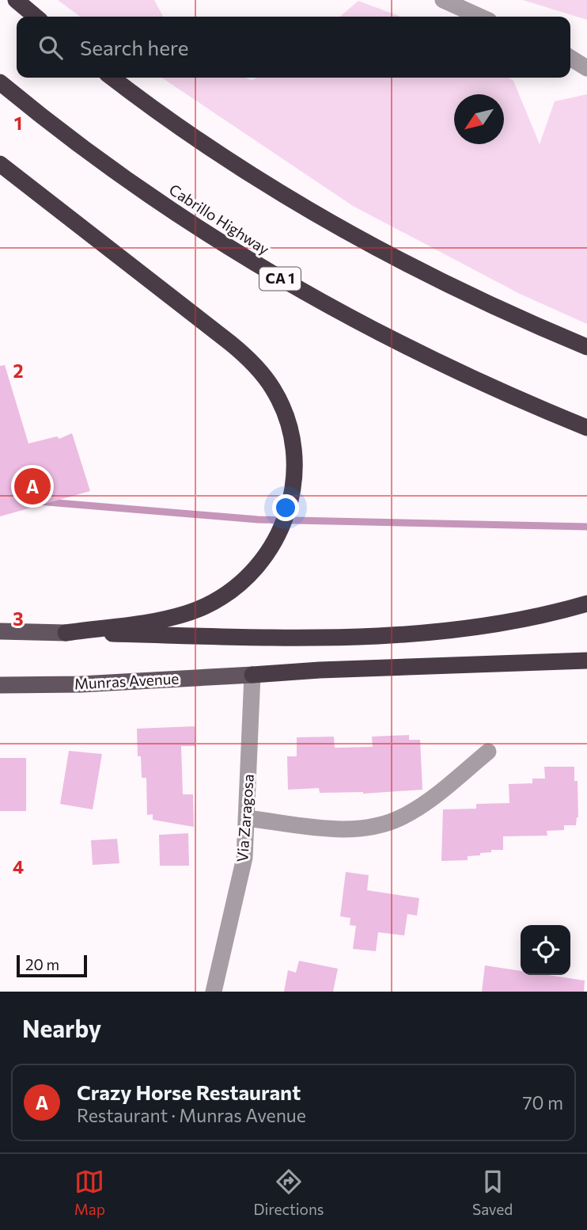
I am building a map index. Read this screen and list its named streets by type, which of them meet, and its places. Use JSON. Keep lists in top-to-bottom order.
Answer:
{
  "streets": {
    "highway": ["Cabrillo Highway", "CA 1"],
    "main road": ["Munras Avenue"],
    "street": ["Via Zaragosa"]
  },
  "crossings": [
    ["Munras Avenue", "Via Zaragosa"]
  ],
  "scale_bar": "20 m",
  "north": "bottom left",
  "page": {
    "search": "Search here",
    "pins": "A",
    "scale": "20 m",
    "heading": "Nearby",
    "list": [
      {
        "mark": "A",
        "name": "Crazy Horse Restaurant",
        "note": "Restaurant · Munras Avenue",
        "value": "70 m"
      }
    ],
    "nav": ["Map", "Directions", "Saved"]
  },
  "grid": {
    "rows": [
      "1",
      "2",
      "3",
      "4"
    ]
  }
}
